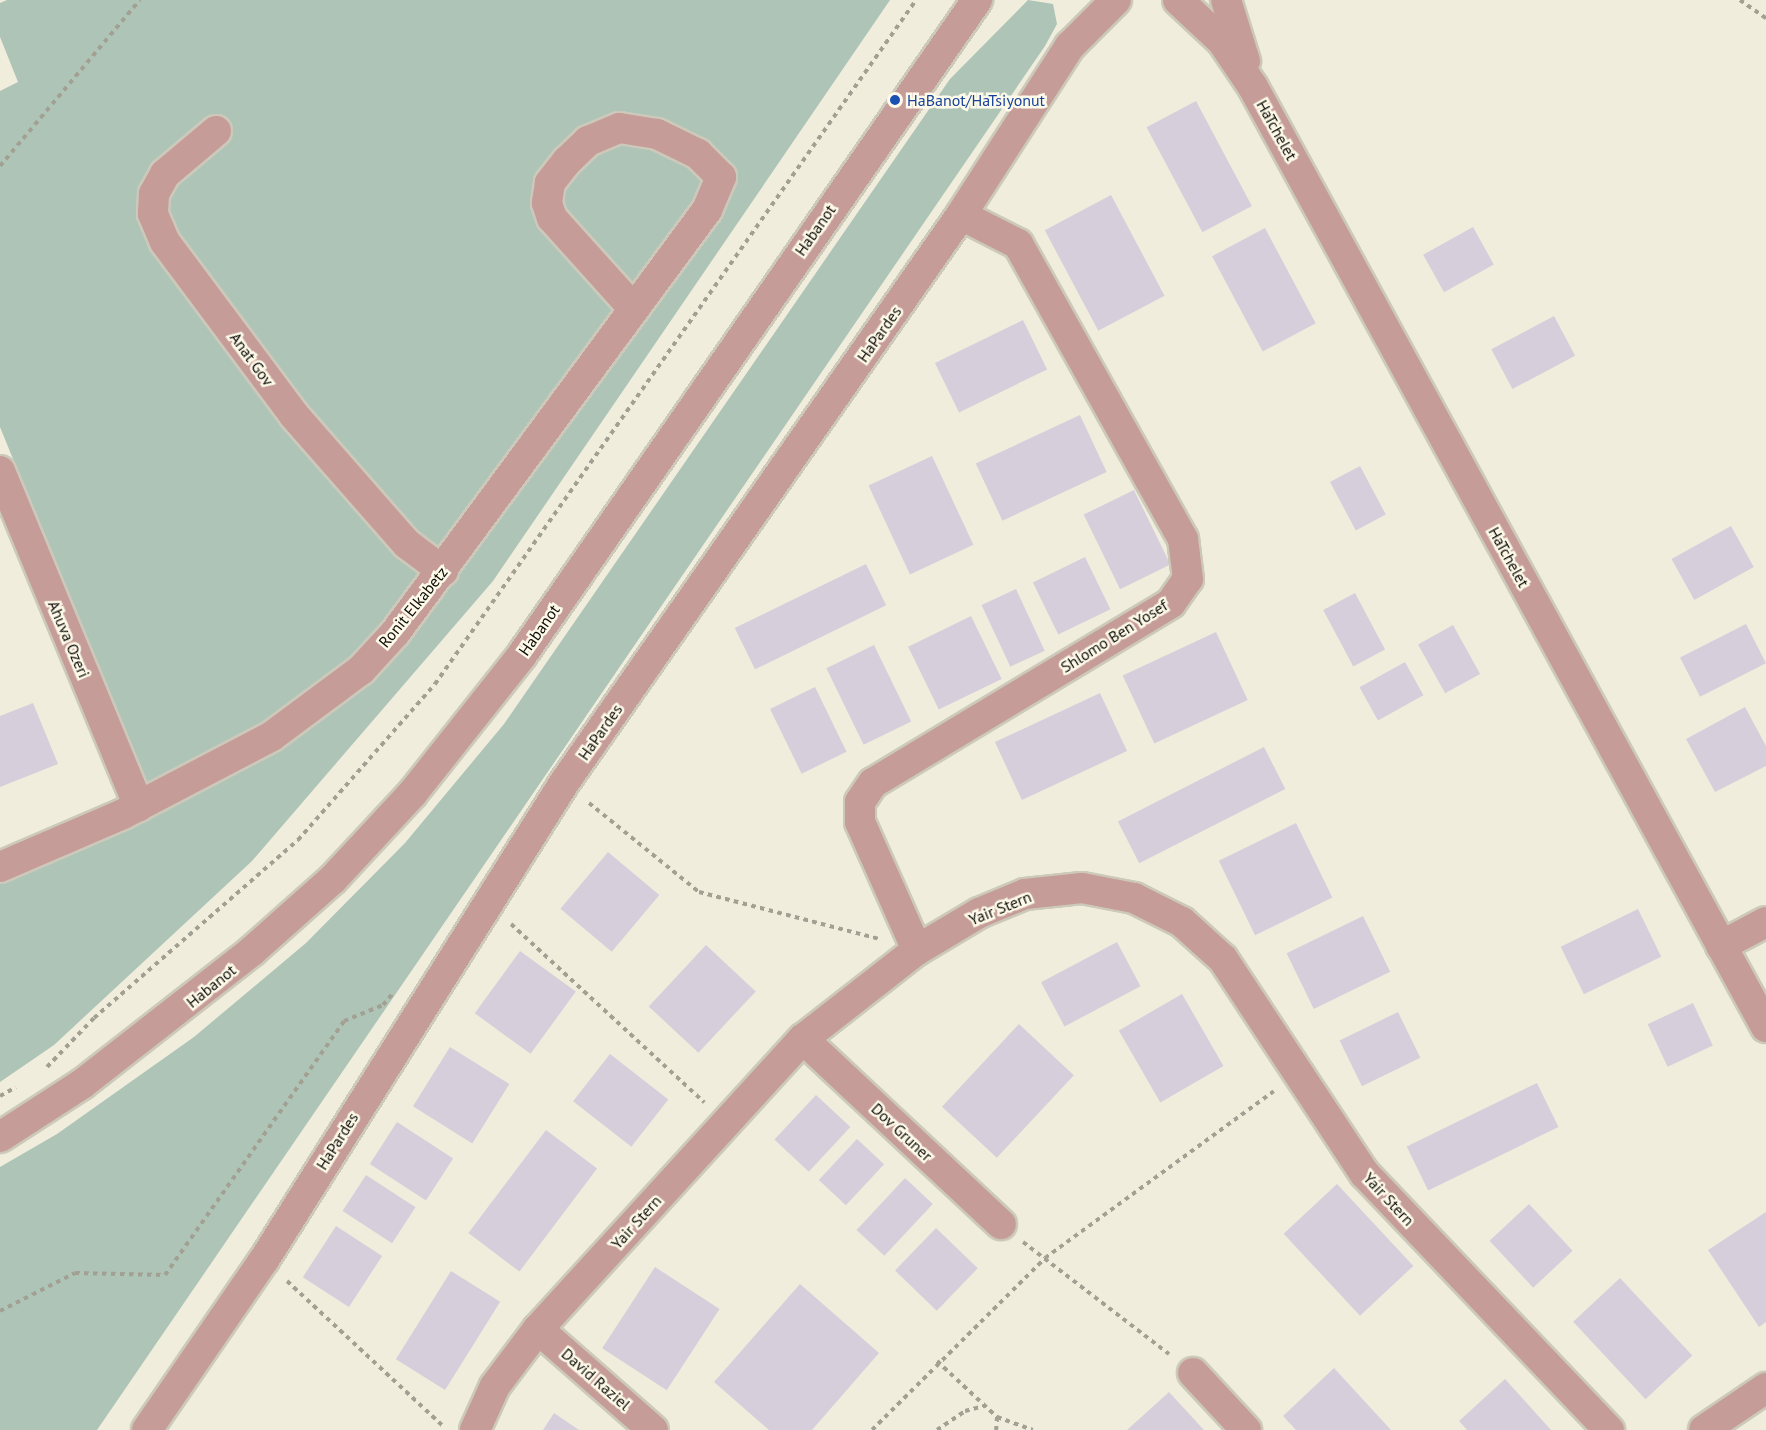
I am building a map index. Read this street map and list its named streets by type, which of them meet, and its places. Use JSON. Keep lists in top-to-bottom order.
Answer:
{
  "streets": {
    "street": [
      "HaTchelet",
      "Habanot",
      "HaPardes",
      "Anat Gov",
      "Ronit Elkabetz",
      "Shlomo Ben Yosef",
      "Ahuva Ozeri",
      "Yair Stern",
      "Dov Gruner",
      "David Raziel"
    ]
  },
  "crossings": [
    ["HaPardes", "Shlomo Ben Yosef"],
    ["Anat Gov", "Ronit Elkabetz"],
    ["Ronit Elkabetz", "Ahuva Ozeri"],
    ["Shlomo Ben Yosef", "Yair Stern"],
    ["Yair Stern", "Dov Gruner"],
    ["Yair Stern", "David Raziel"]
  ],
  "places": ["HaBanot/HaTsiyonut"]
}
